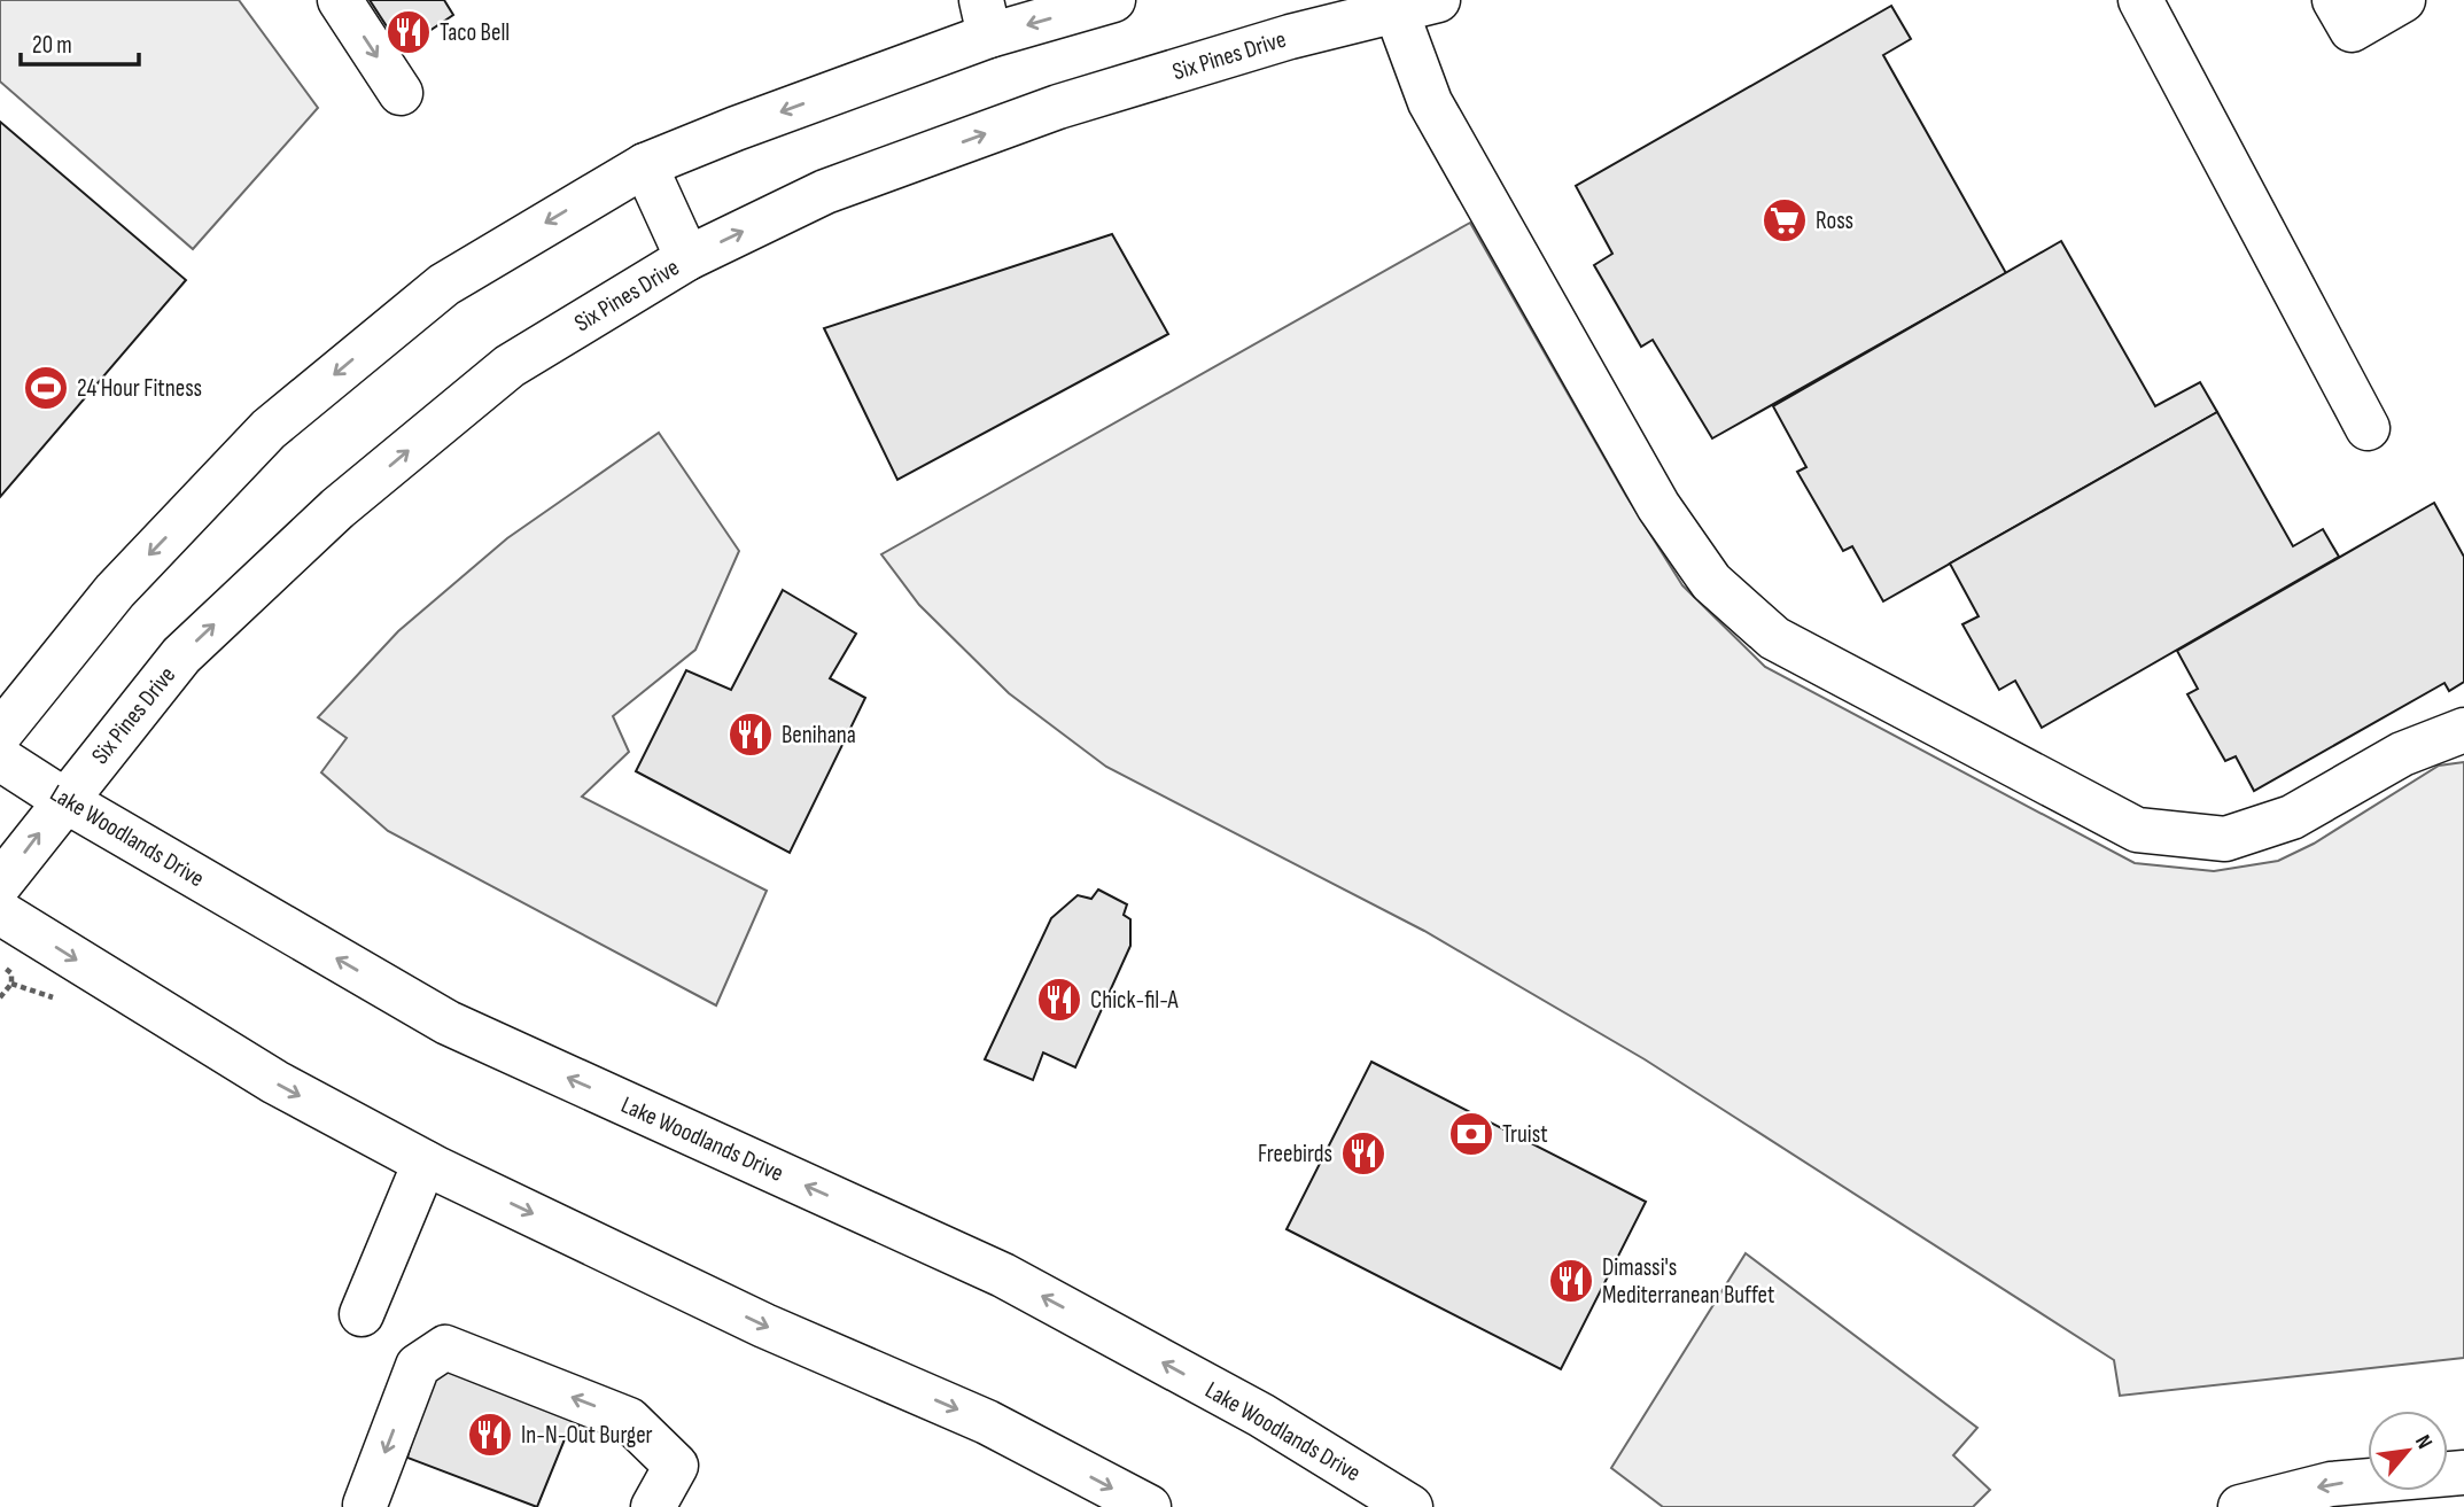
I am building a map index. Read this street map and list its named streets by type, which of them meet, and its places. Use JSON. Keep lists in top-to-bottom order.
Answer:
{
  "streets": {
    "street": ["Six Pines Drive", "Lake Woodlands Drive"]
  },
  "crossings": [
    ["Six Pines Drive", "Lake Woodlands Drive"]
  ],
  "places": {
    "restaurant": [
      "Taco Bell",
      "Benihana",
      "Chick-fil-A",
      "Freebirds",
      "Dimassi's Mediterranean Buffet",
      "In-N-Out Burger"
    ],
    "supermarket": ["Ross"],
    "sports": ["24 Hour Fitness"],
    "bank": ["Truist"]
  },
  "scale_bar": "20 m",
  "north": "top right"
}
